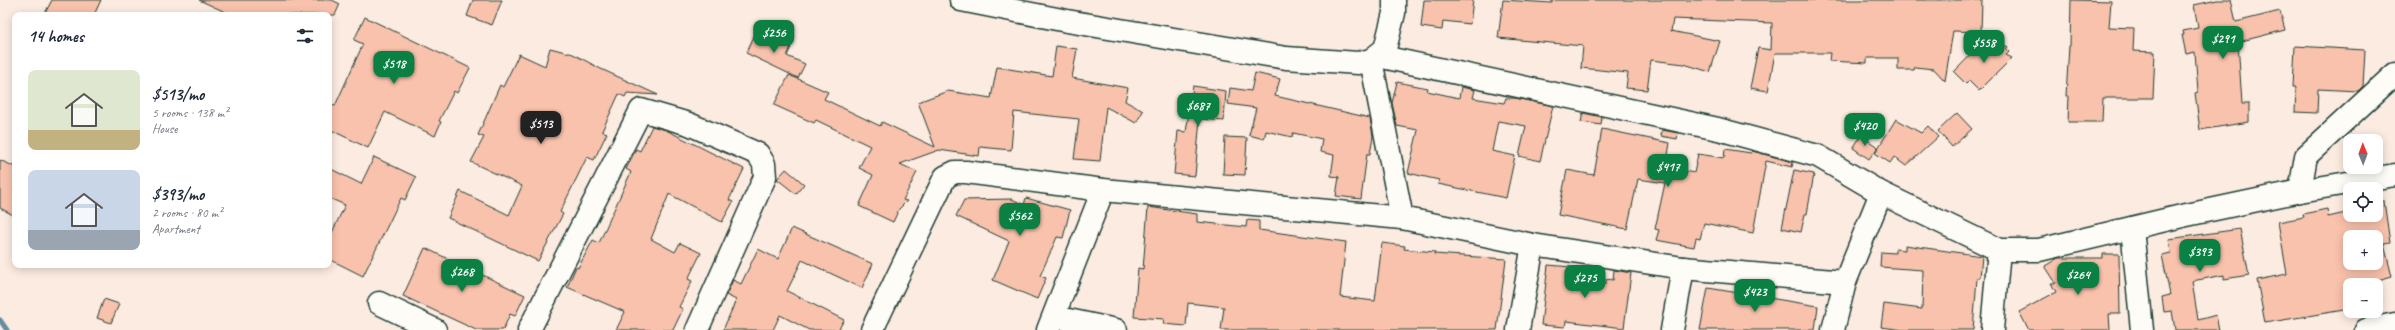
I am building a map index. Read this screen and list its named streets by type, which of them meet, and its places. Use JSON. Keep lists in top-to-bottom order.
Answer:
{
  "north": "top",
  "page": {
    "heading": "14 homes",
    "price": [
      "$256",
      "$291",
      "$558",
      "$518",
      "$687",
      "$513",
      "$420",
      "$417",
      "$562",
      "$393",
      "$268",
      "$264",
      "$275",
      "$423"
    ],
    "list": [
      {
        "name": "$513/mo",
        "note": "5 rooms · 138 m² · House"
      },
      {
        "name": "$393/mo",
        "note": "2 rooms · 80 m² · Apartment"
      }
    ],
    "map_buttons": ["+", "−"]
  }
}
